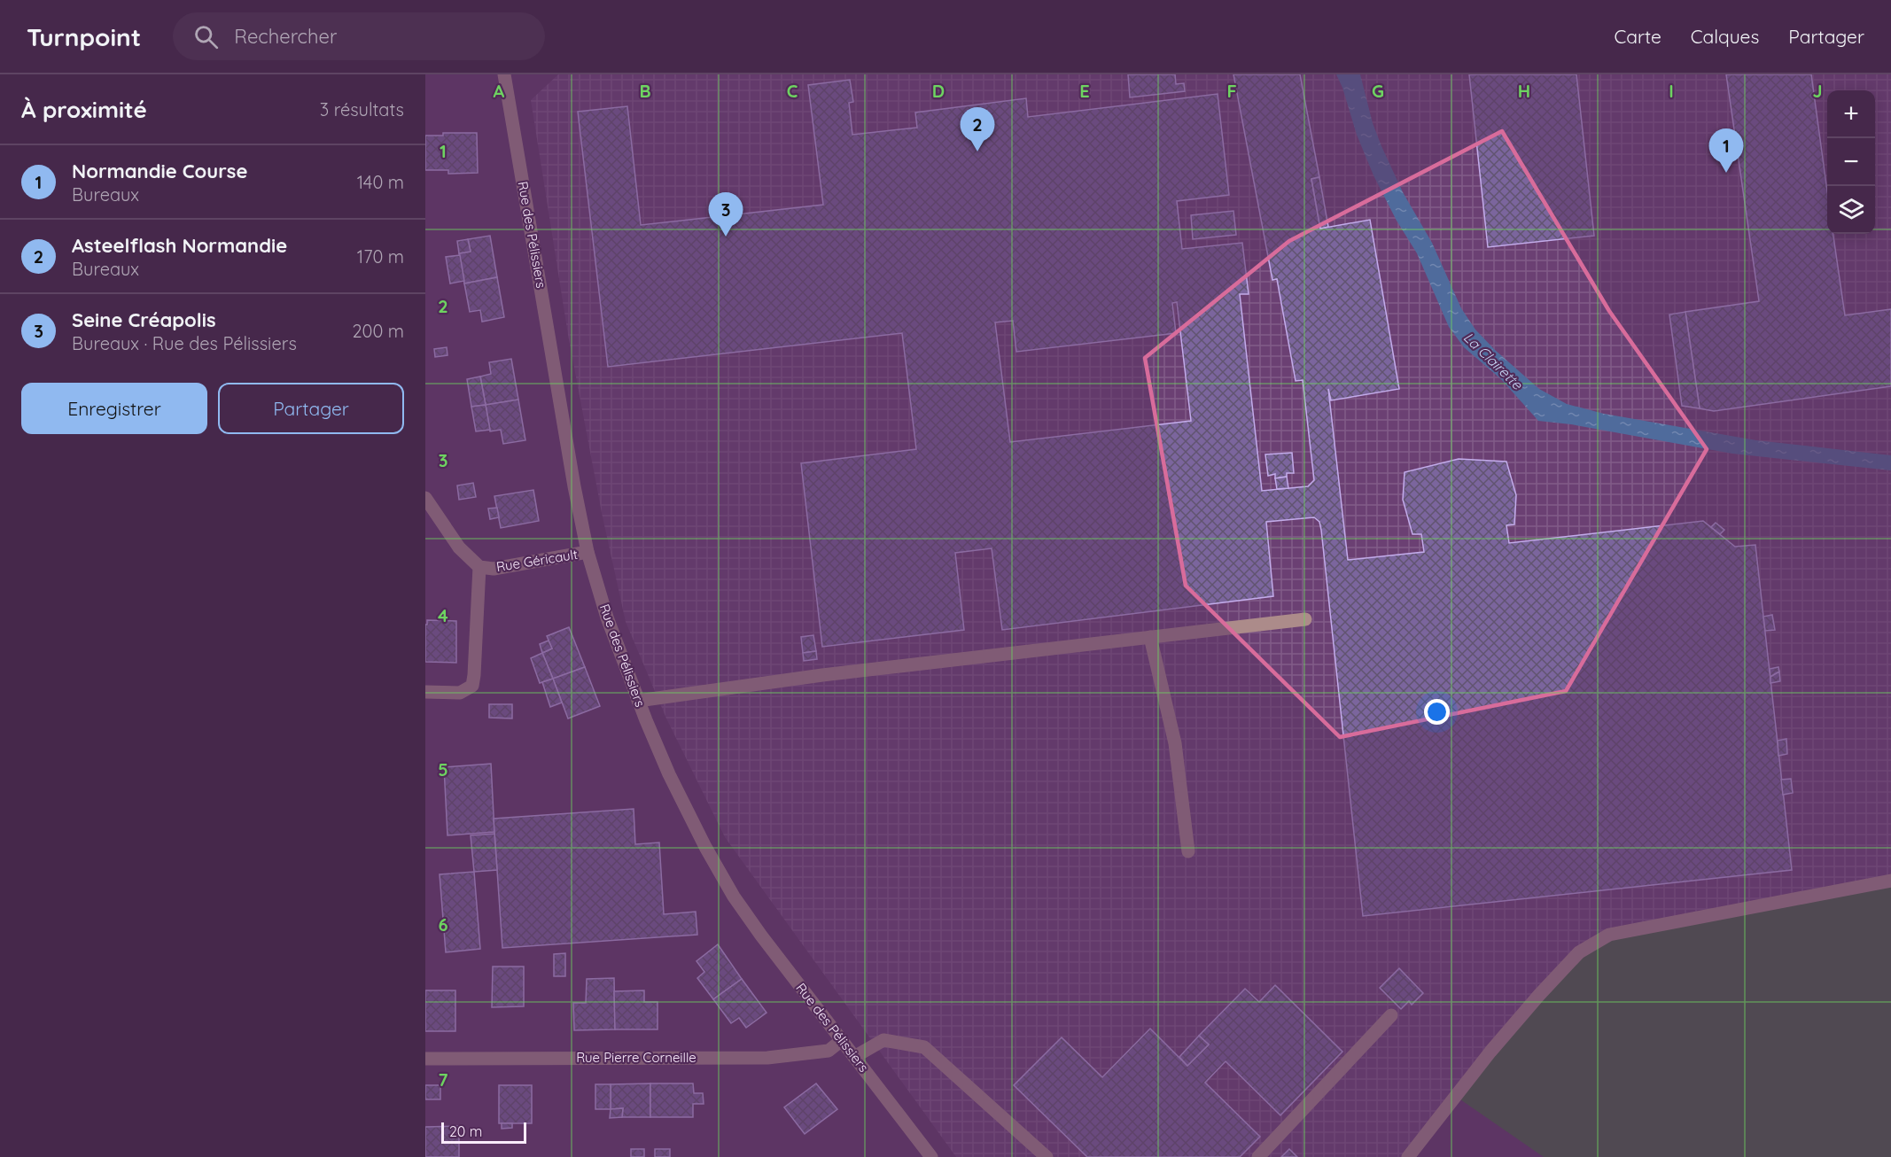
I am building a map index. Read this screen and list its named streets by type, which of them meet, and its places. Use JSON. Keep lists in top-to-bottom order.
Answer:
{
  "streets": {
    "street": ["Rue des Pélissiers", "Rue Géricault", "Rue Pierre Corneille"]
  },
  "crossings": [
    ["Rue des Pélissiers", "Rue Géricault"],
    ["Rue des Pélissiers", "Rue Pierre Corneille"]
  ],
  "water": ["La Clairette"],
  "scale_bar": "20 m",
  "page": {
    "header": "Turnpoint",
    "search": "Rechercher",
    "nav": ["Carte", "Calques", "Partager"],
    "heading": ["À proximité", "3 résultats"],
    "map_buttons": ["+", "−"],
    "pins": ["2", "1", "3"],
    "list": [
      {
        "mark": "1",
        "name": "Normandie Course",
        "note": "Bureaux",
        "value": "140 m"
      },
      {
        "mark": "2",
        "name": "Asteelflash Normandie",
        "note": "Bureaux",
        "value": "170 m"
      },
      {
        "mark": "3",
        "name": "Seine Créapolis",
        "note": "Bureaux · Rue des Pélissiers",
        "value": "200 m"
      }
    ],
    "buttons": ["Enregistrer", "Partager"],
    "scale": "20 m"
  },
  "grid": {
    "columns": [
      "A",
      "B",
      "C",
      "D",
      "E",
      "F",
      "G",
      "H",
      "I",
      "J"
    ],
    "rows": [
      "1",
      "2",
      "3",
      "4",
      "5",
      "6",
      "7"
    ]
  }
}
